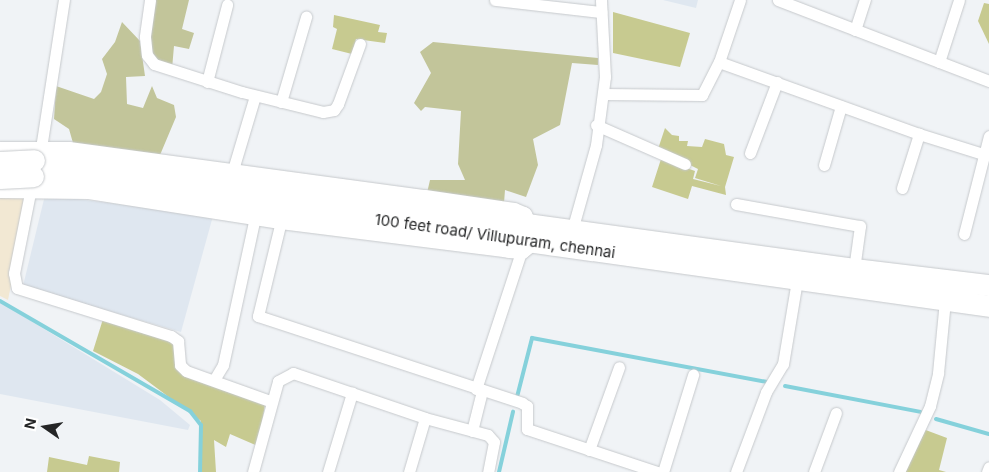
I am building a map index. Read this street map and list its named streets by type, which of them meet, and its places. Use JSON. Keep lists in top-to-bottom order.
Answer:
{
  "streets": {
    "highway": ["100 feet road/ Villupuram, chennai"]
  },
  "north": "left"
}
